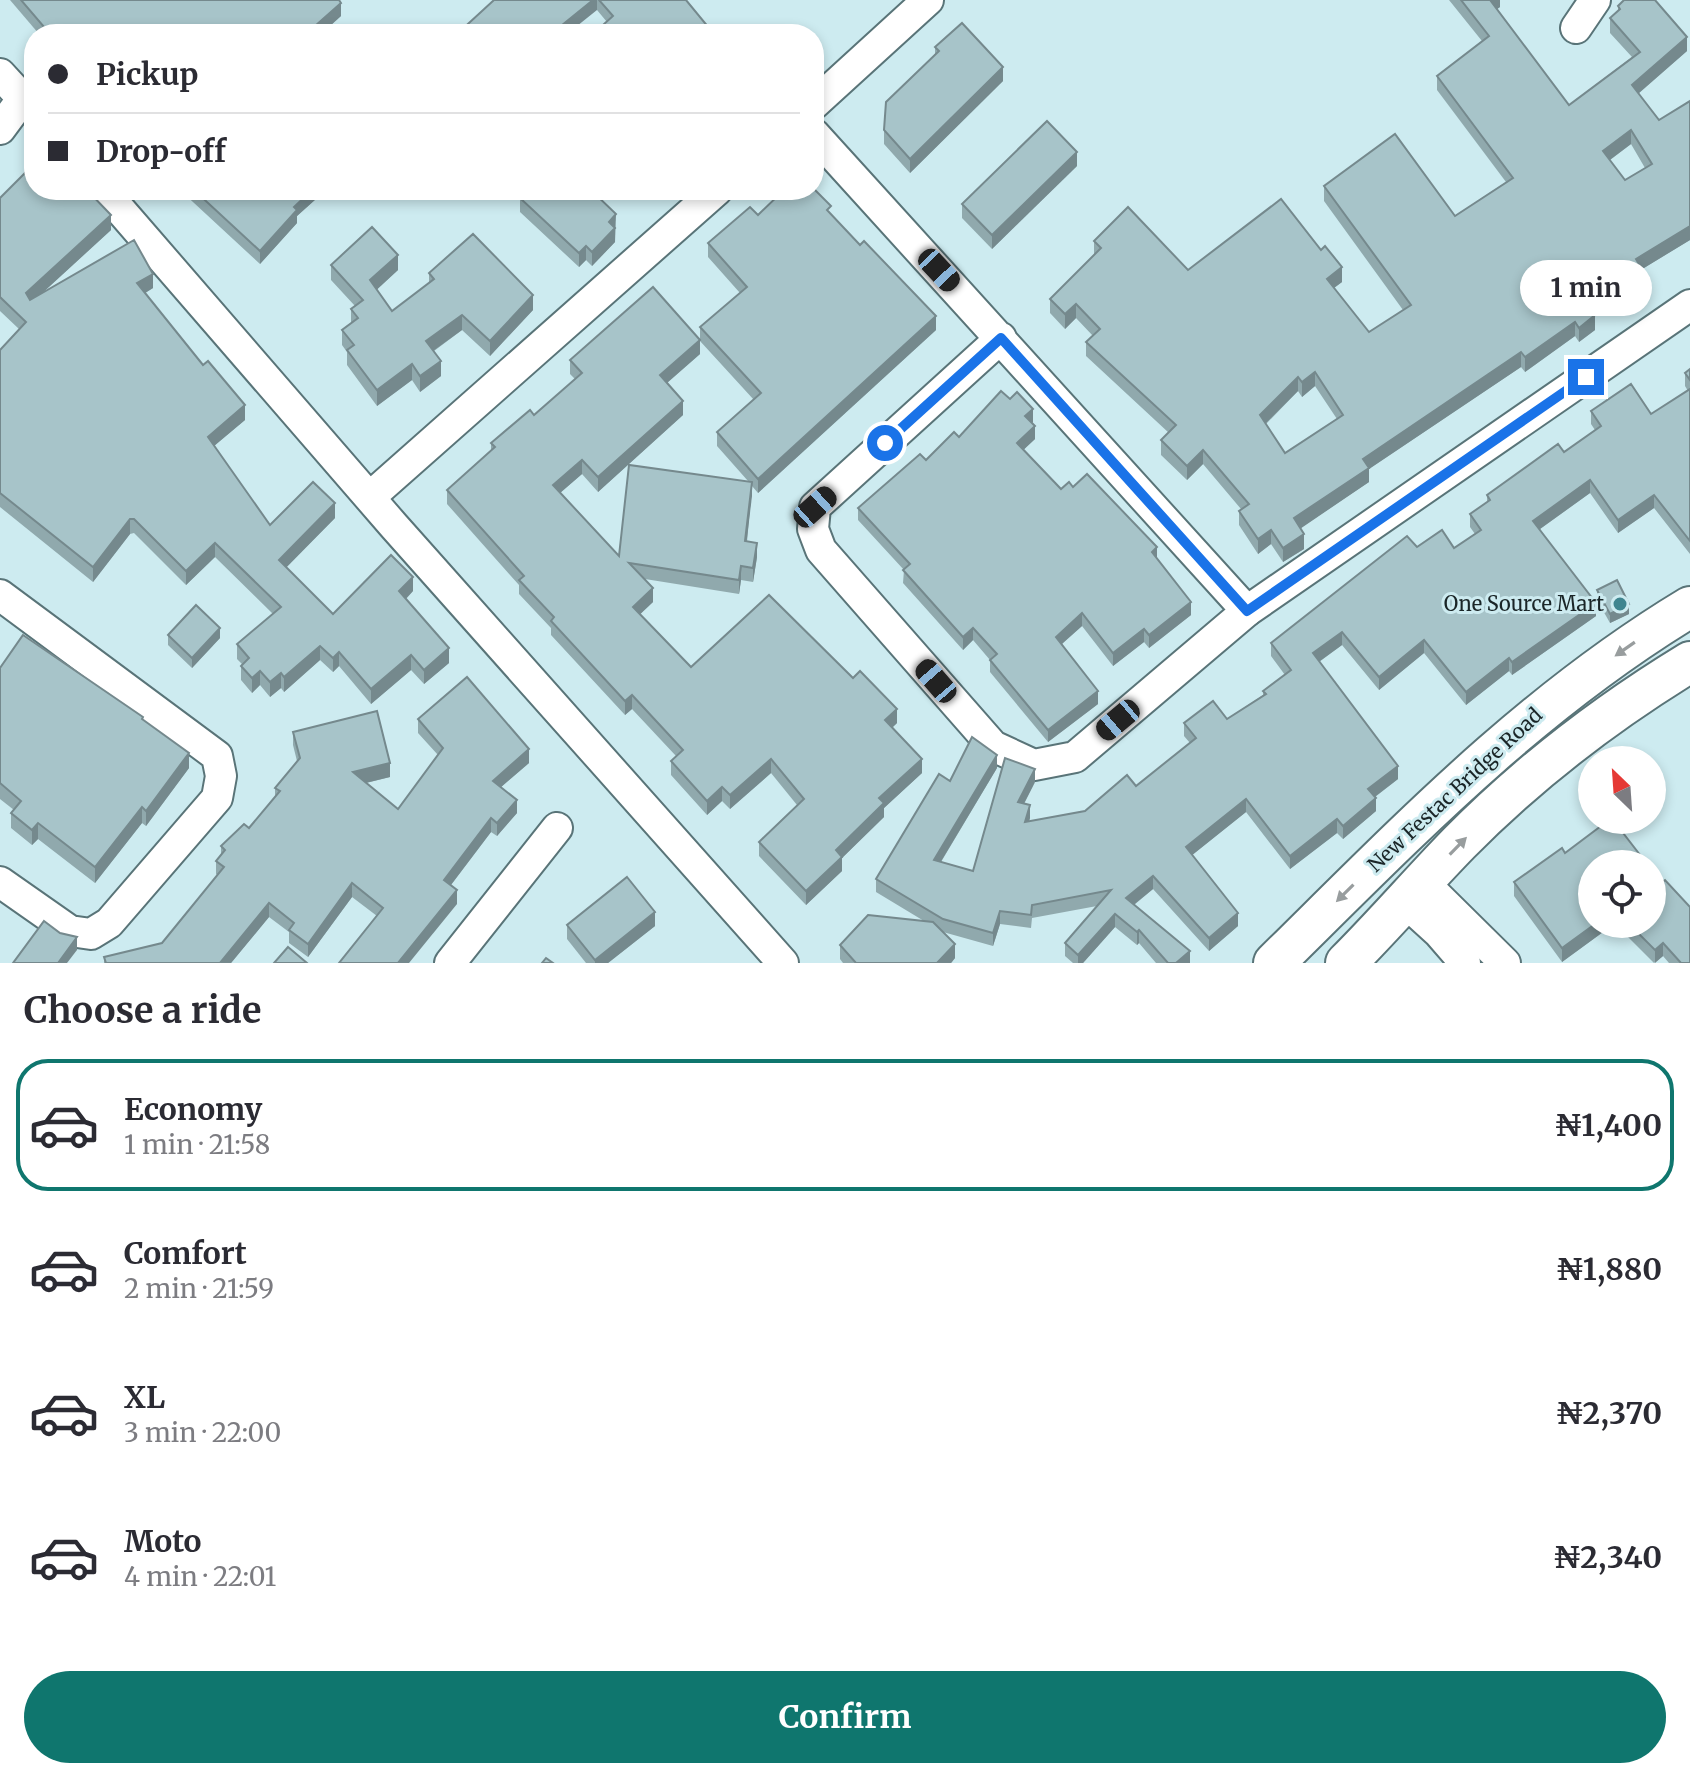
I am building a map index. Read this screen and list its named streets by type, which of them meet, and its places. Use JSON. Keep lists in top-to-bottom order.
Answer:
{
  "streets": {
    "main road": ["New Festac Bridge Road"]
  },
  "places": ["One Source Mart"],
  "north": "top left",
  "page": {
    "banner": ["Pickup", "Drop-off"],
    "bubble": "1 min",
    "heading": "Choose a ride",
    "list": [
      {
        "name": "Economy",
        "note": "1 min · 21:58",
        "value": "₦1,400"
      },
      {
        "name": "Comfort",
        "note": "2 min · 21:59",
        "value": "₦1,880"
      },
      {
        "name": "XL",
        "note": "3 min · 22:00",
        "value": "₦2,370"
      },
      {
        "name": "Moto",
        "note": "4 min · 22:01",
        "value": "₦2,340"
      }
    ],
    "buttons": "Confirm"
  }
}
